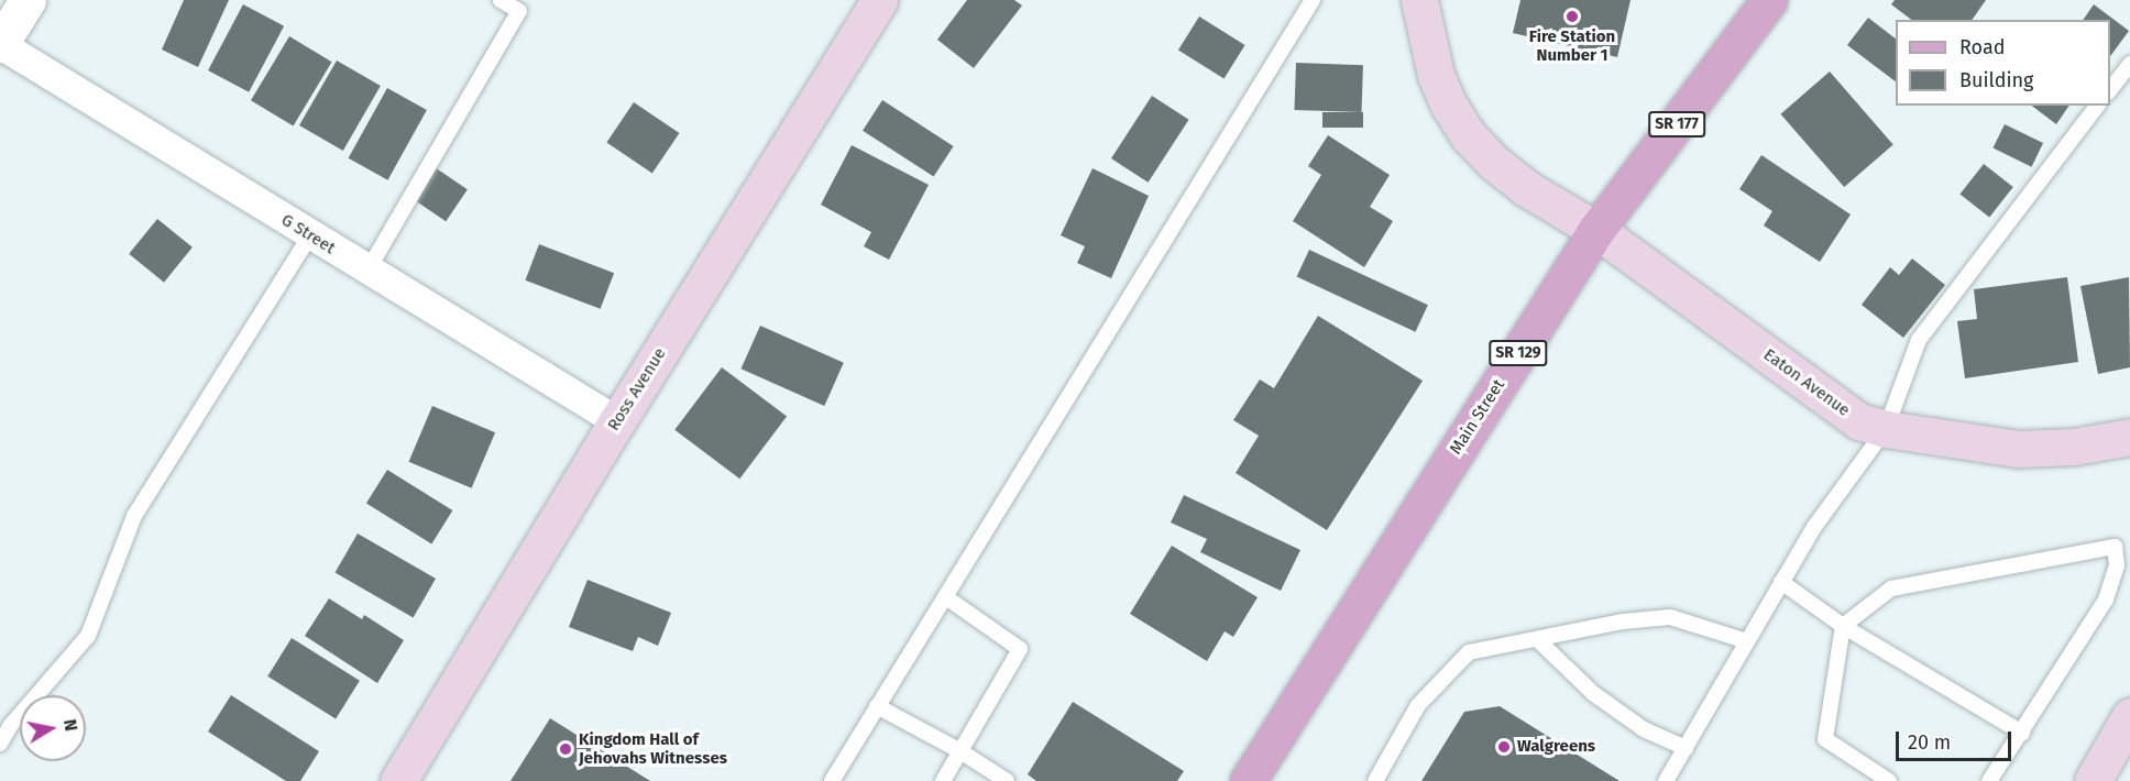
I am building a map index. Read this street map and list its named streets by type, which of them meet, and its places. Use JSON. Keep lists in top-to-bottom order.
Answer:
{
  "streets": {
    "main road": [
      "SR 177",
      "SR 129",
      "Eaton Avenue",
      "Ross Avenue",
      "Main Street"
    ],
    "street": ["G Street"]
  },
  "crossings": [
    ["G Street", "Ross Avenue"],
    ["Eaton Avenue", "Main Street"]
  ],
  "places": ["Fire Station Number 1", "Walgreens", "Kingdom Hall of Jehovahs Witnesses"],
  "legend": ["Road", "Building"],
  "scale_bar": "20 m",
  "north": "right"
}
